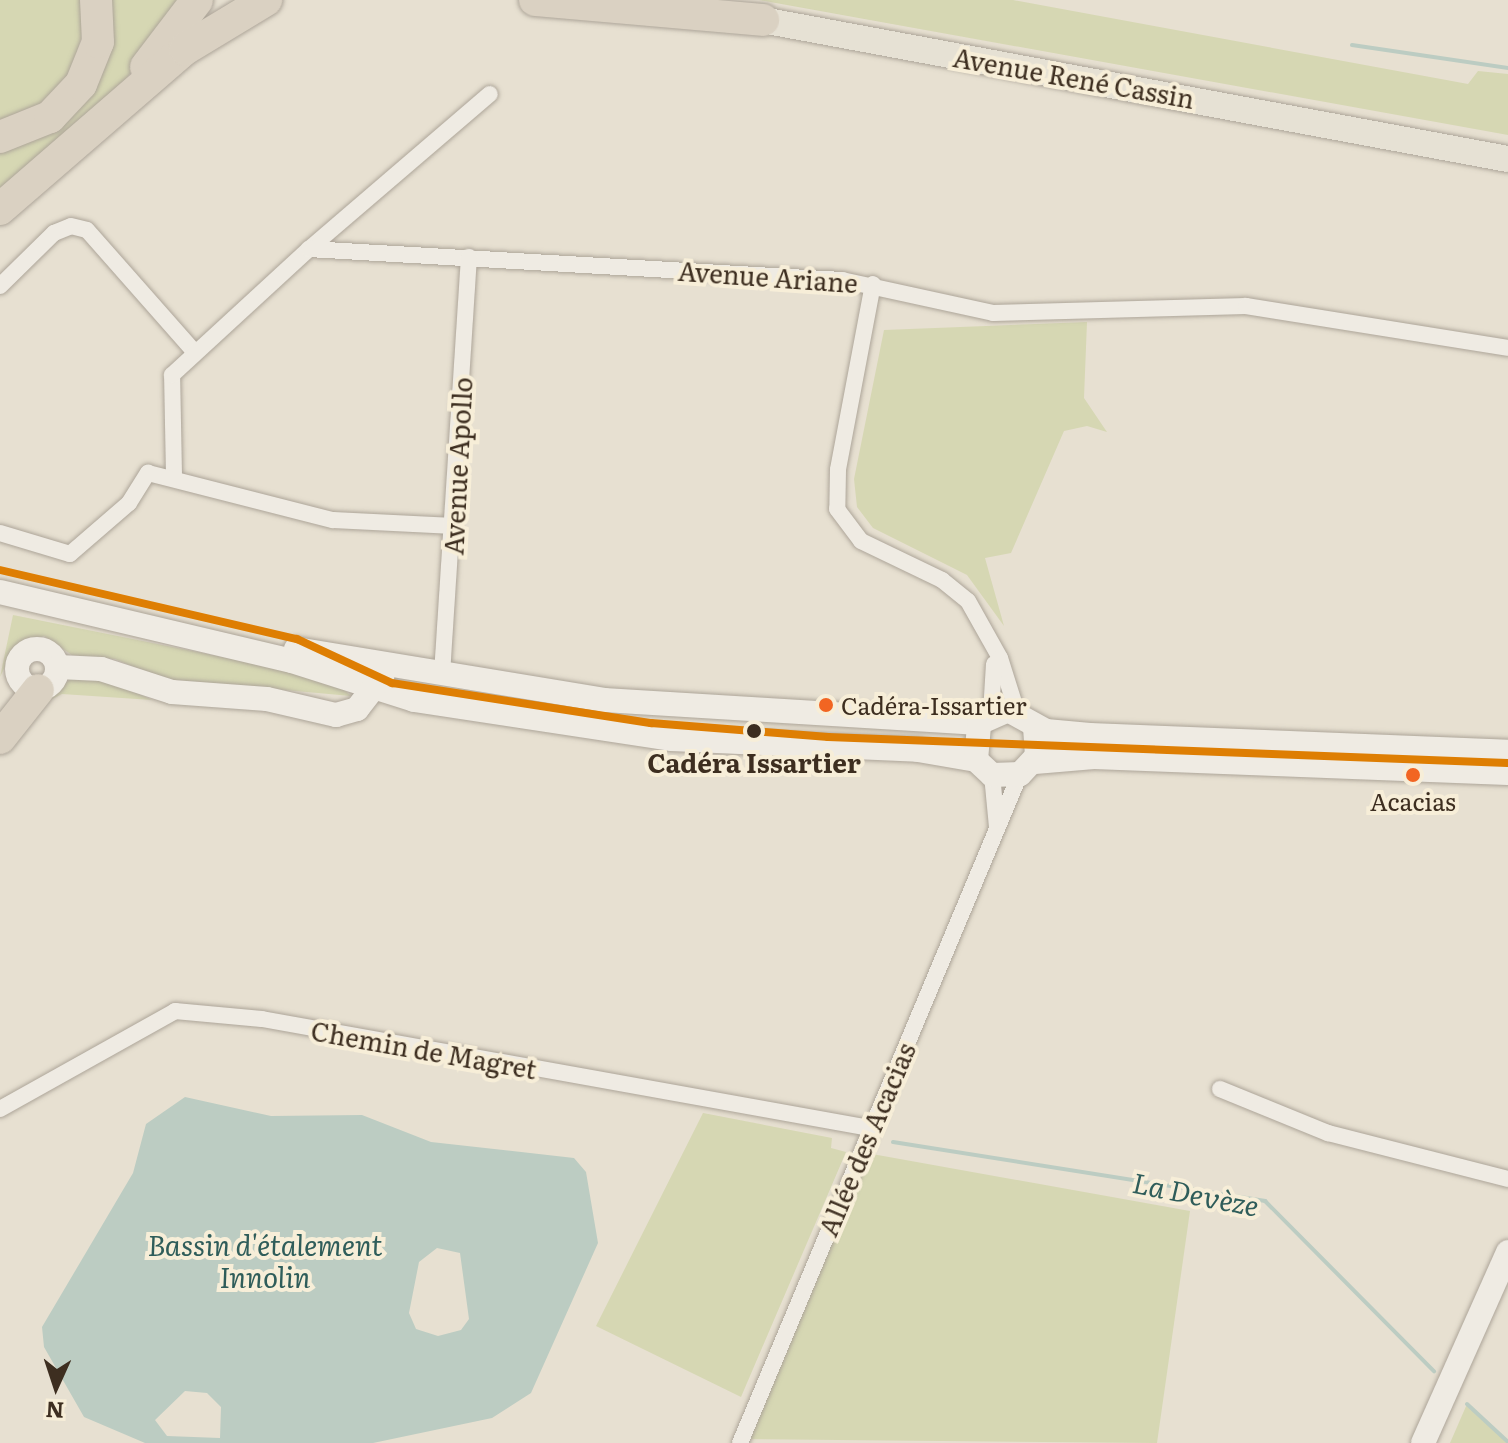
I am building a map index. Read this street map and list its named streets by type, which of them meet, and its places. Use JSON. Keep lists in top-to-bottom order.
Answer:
{
  "streets": {
    "main road": ["Avenue René Cassin"],
    "street": [
      "Avenue Ariane",
      "Avenue Apollo",
      "Chemin de Magret",
      "Allée des Acacias"
    ]
  },
  "crossings": [
    ["Avenue Ariane", "Avenue Apollo"],
    ["Chemin de Magret", "Allée des Acacias"]
  ],
  "water": ["La Devèze", "Bassin d'étalement Innolin"],
  "places": ["Cadéra-Issartier", "Cadéra Issartier", "Acacias"],
  "north": "bottom"
}
